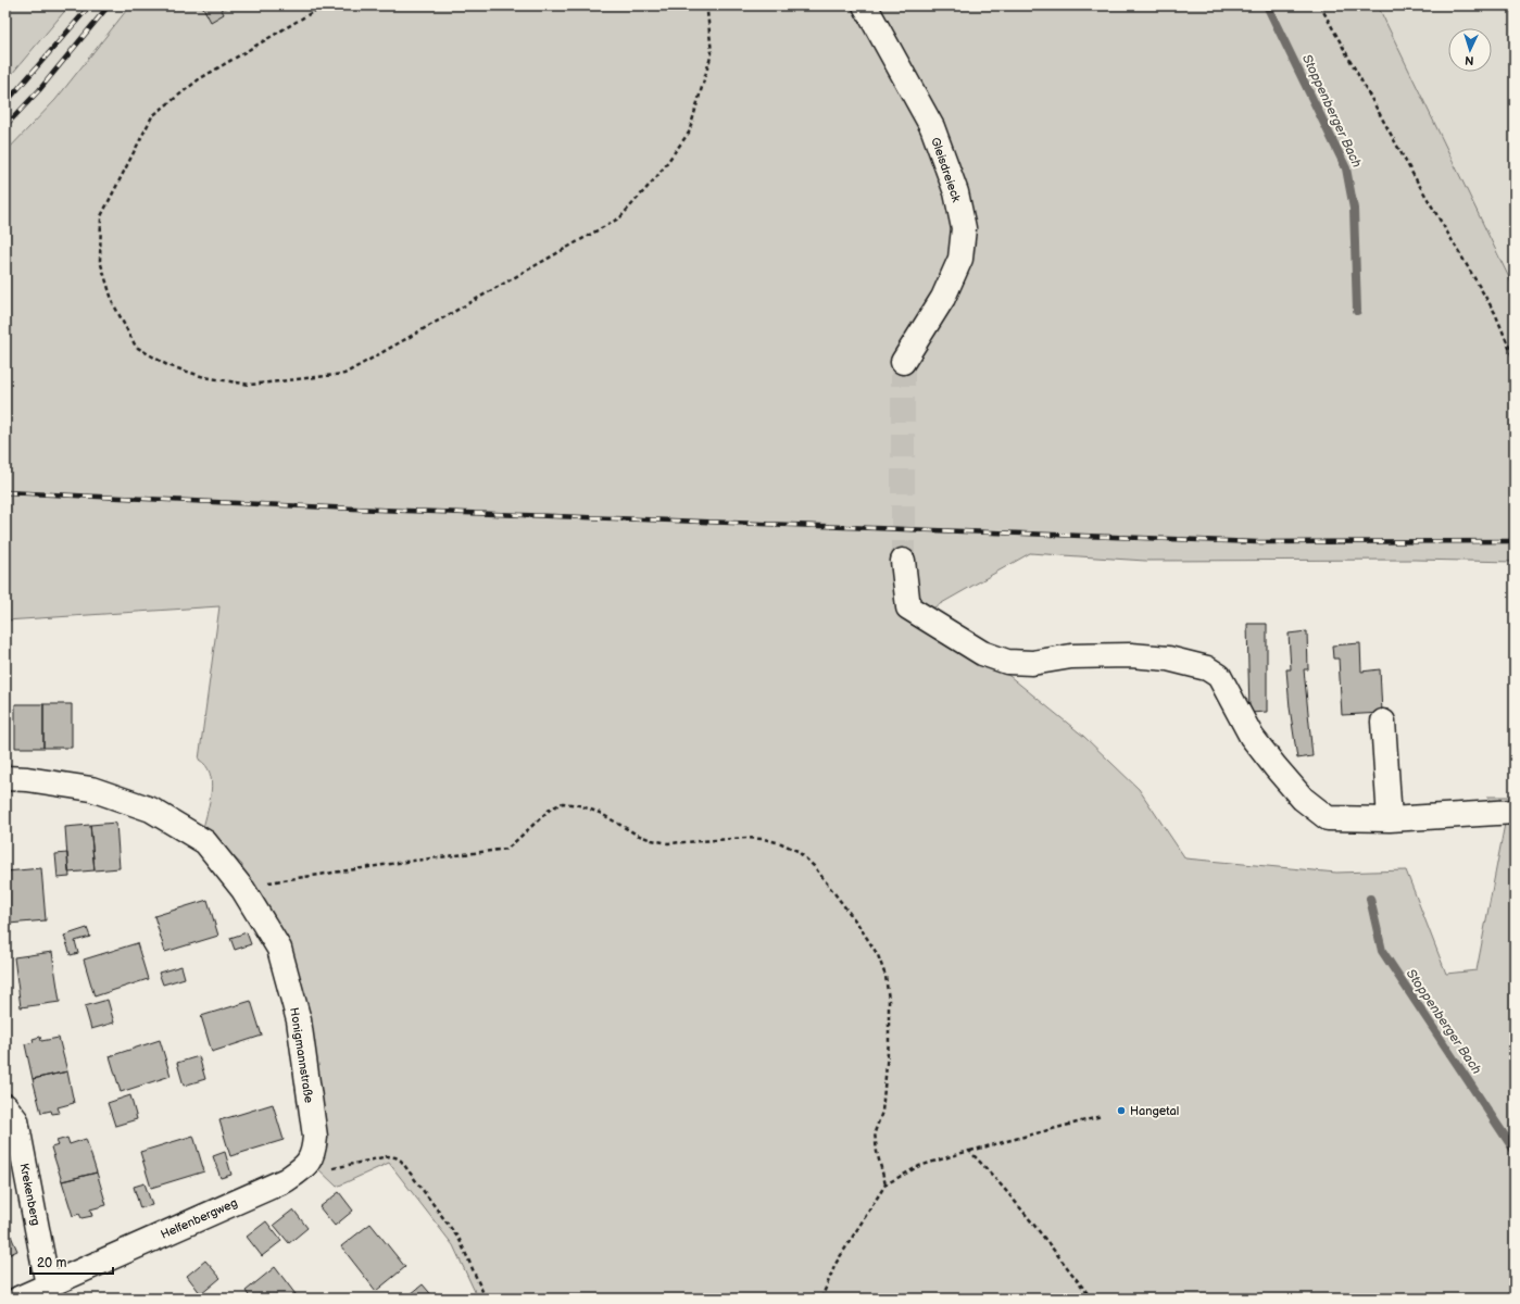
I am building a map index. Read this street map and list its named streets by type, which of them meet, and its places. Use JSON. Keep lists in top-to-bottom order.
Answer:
{
  "streets": {
    "street": [
      "Gleisdreieck",
      "Honigmannstraße",
      "Krekenberg",
      "Helfenbergweg"
    ]
  },
  "crossings": [
    ["Honigmannstraße", "Helfenbergweg"],
    ["Krekenberg", "Helfenbergweg"]
  ],
  "water": ["Stoppenberger Bach"],
  "places": ["Hangetal"],
  "scale_bar": "20 m",
  "north": "bottom"
}
